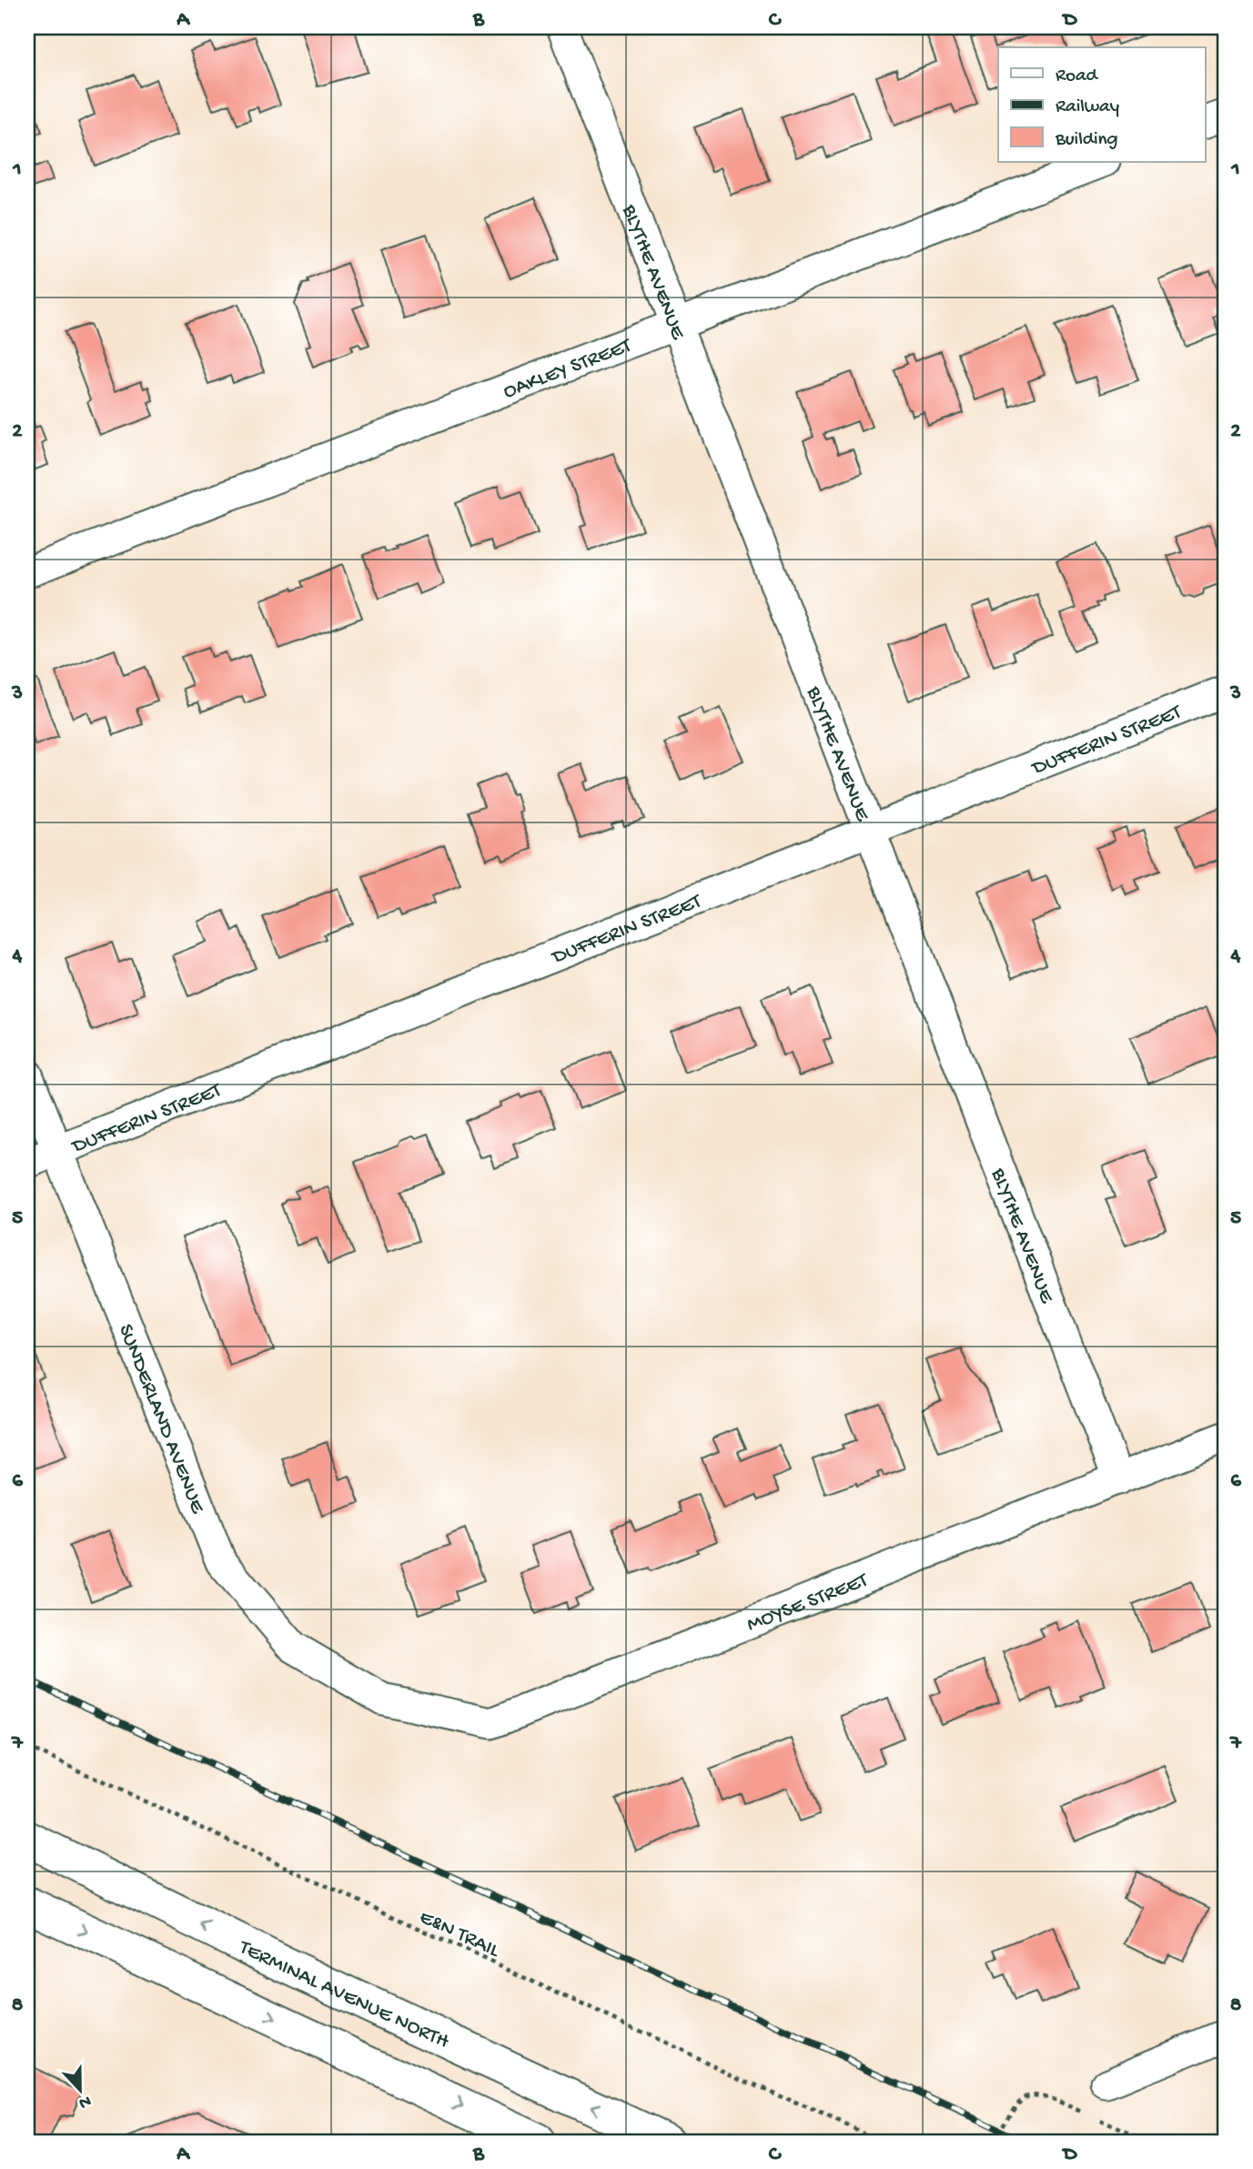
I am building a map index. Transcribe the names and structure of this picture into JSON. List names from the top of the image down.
{
  "streets": {
    "main road": ["TERMINAL AVENUE NORTH"],
    "street": [
      "BLYTHE AVENUE",
      "OAKLEY STREET",
      "DUFFERIN STREET",
      "SUNDERLAND AVENUE",
      "MOYSE STREET"
    ],
    "path": ["E&N TRAIL"]
  },
  "crossings": [
    ["BLYTHE AVENUE", "OAKLEY STREET"],
    ["BLYTHE AVENUE", "DUFFERIN STREET"],
    ["BLYTHE AVENUE", "MOYSE STREET"],
    ["DUFFERIN STREET", "SUNDERLAND AVENUE"],
    ["SUNDERLAND AVENUE", "MOYSE STREET"]
  ],
  "legend": ["Road", "Railway", "Building"],
  "north": "bottom",
  "grid": {
    "columns": [
      "A",
      "B",
      "C",
      "D"
    ],
    "rows": [
      "1",
      "2",
      "3",
      "4",
      "5",
      "6",
      "7",
      "8"
    ]
  }
}
